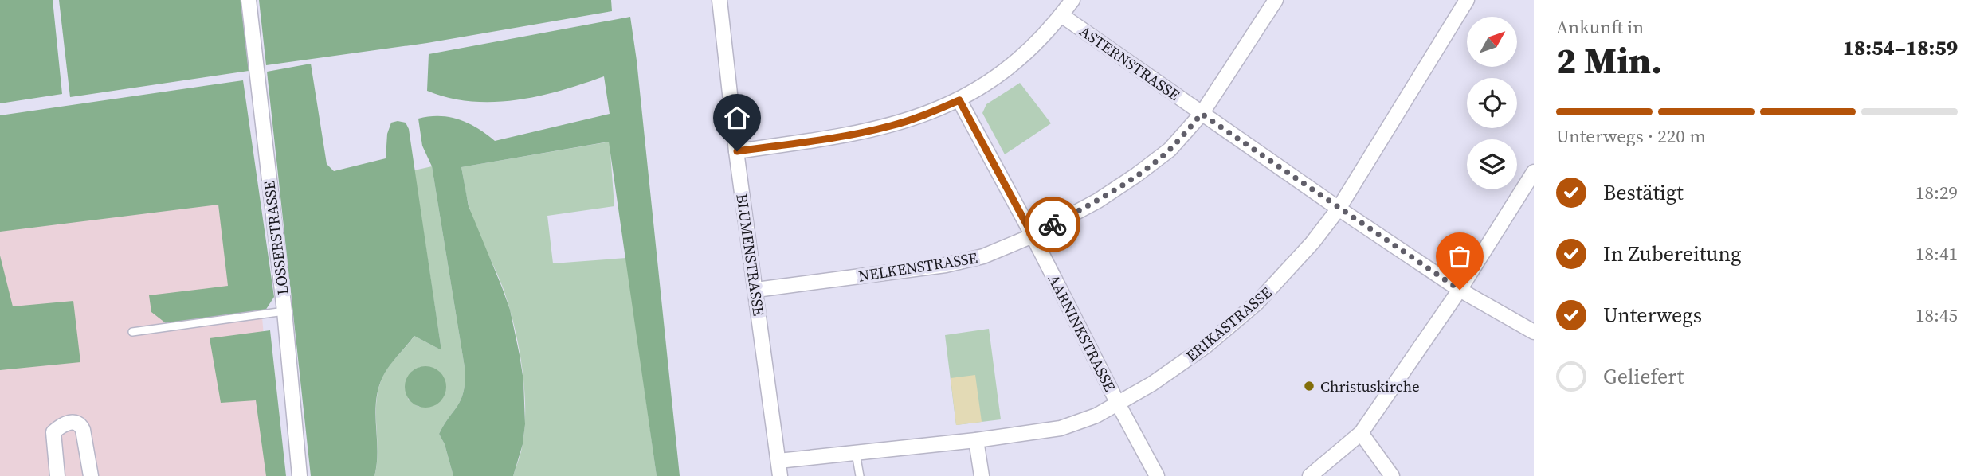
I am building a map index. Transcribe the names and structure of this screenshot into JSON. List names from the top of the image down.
{
  "streets": {
    "street": [
      "ASTERNSTRASSE",
      "LOSSERSTRASSE",
      "BLUMENSTRASSE",
      "NELKENSTRASSE",
      "ERIKASTRASSE",
      "AARNINKSTRASSE"
    ]
  },
  "crossings": [
    ["ASTERNSTRASSE", "NELKENSTRASSE"],
    ["ASTERNSTRASSE", "ERIKASTRASSE"],
    ["BLUMENSTRASSE", "NELKENSTRASSE"],
    ["BLUMENSTRASSE", "ERIKASTRASSE"],
    ["NELKENSTRASSE", "AARNINKSTRASSE"],
    ["ERIKASTRASSE", "AARNINKSTRASSE"]
  ],
  "places": ["Christuskirche"],
  "north": "top right",
  "page": {
    "heading": ["2 Min.", "Ankunft in", "18:54–18:59"],
    "bar": "Unterwegs · 220 m",
    "list": [
      ["Bestätigt", "18:29"],
      ["In Zubereitung", "18:41"],
      ["Unterwegs", "18:45"],
      "Geliefert"
    ]
  }
}
